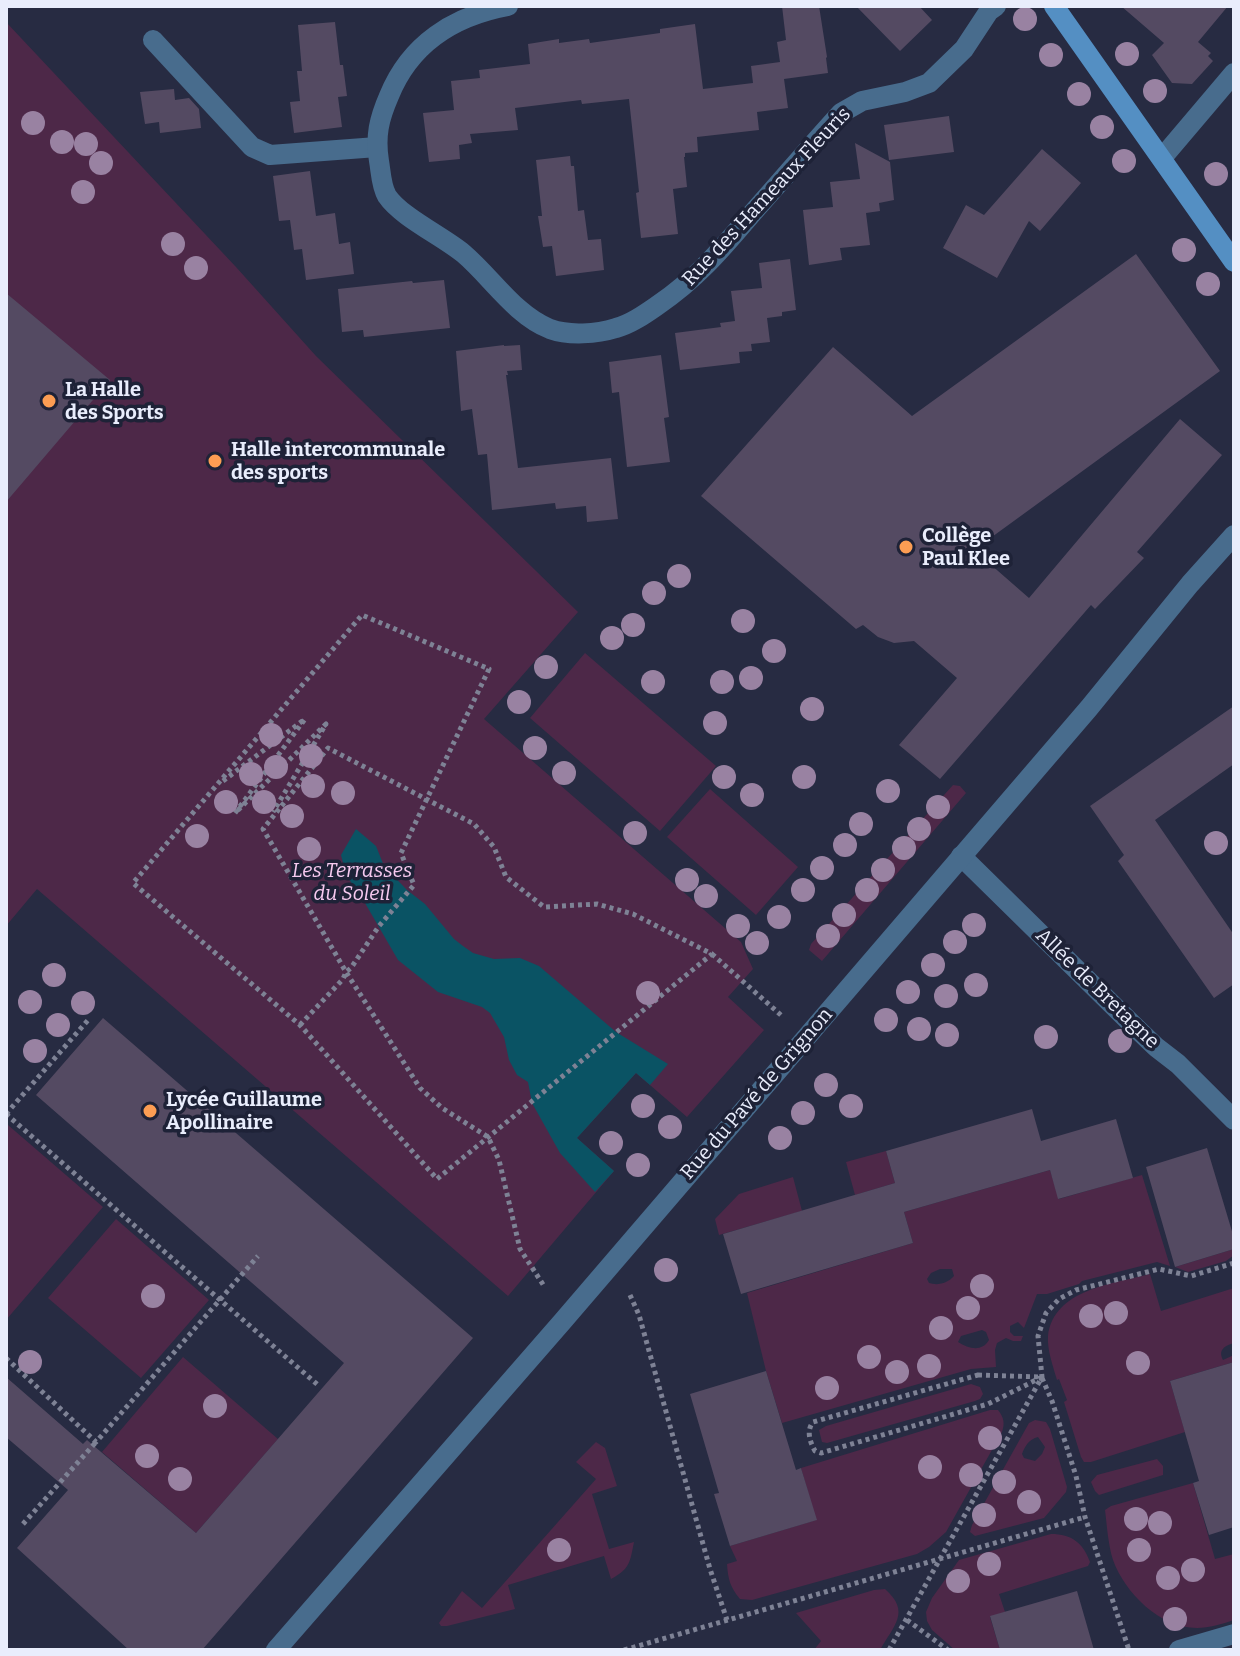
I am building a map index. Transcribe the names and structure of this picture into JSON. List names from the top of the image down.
{
  "streets": {
    "street": ["Rue des Hameaux Fleuris", "Allée de Bretagne", "Rue du Pavé de Grignon"]
  },
  "crossings": [
    ["Allée de Bretagne", "Rue du Pavé de Grignon"]
  ],
  "parks": ["Les Terrasses du Soleil"],
  "places": [
    "La Halle des Sports",
    "Halle intercommunale des sports",
    "Collège Paul Klee",
    "Lycée Guillaume Apollinaire"
  ]
}
